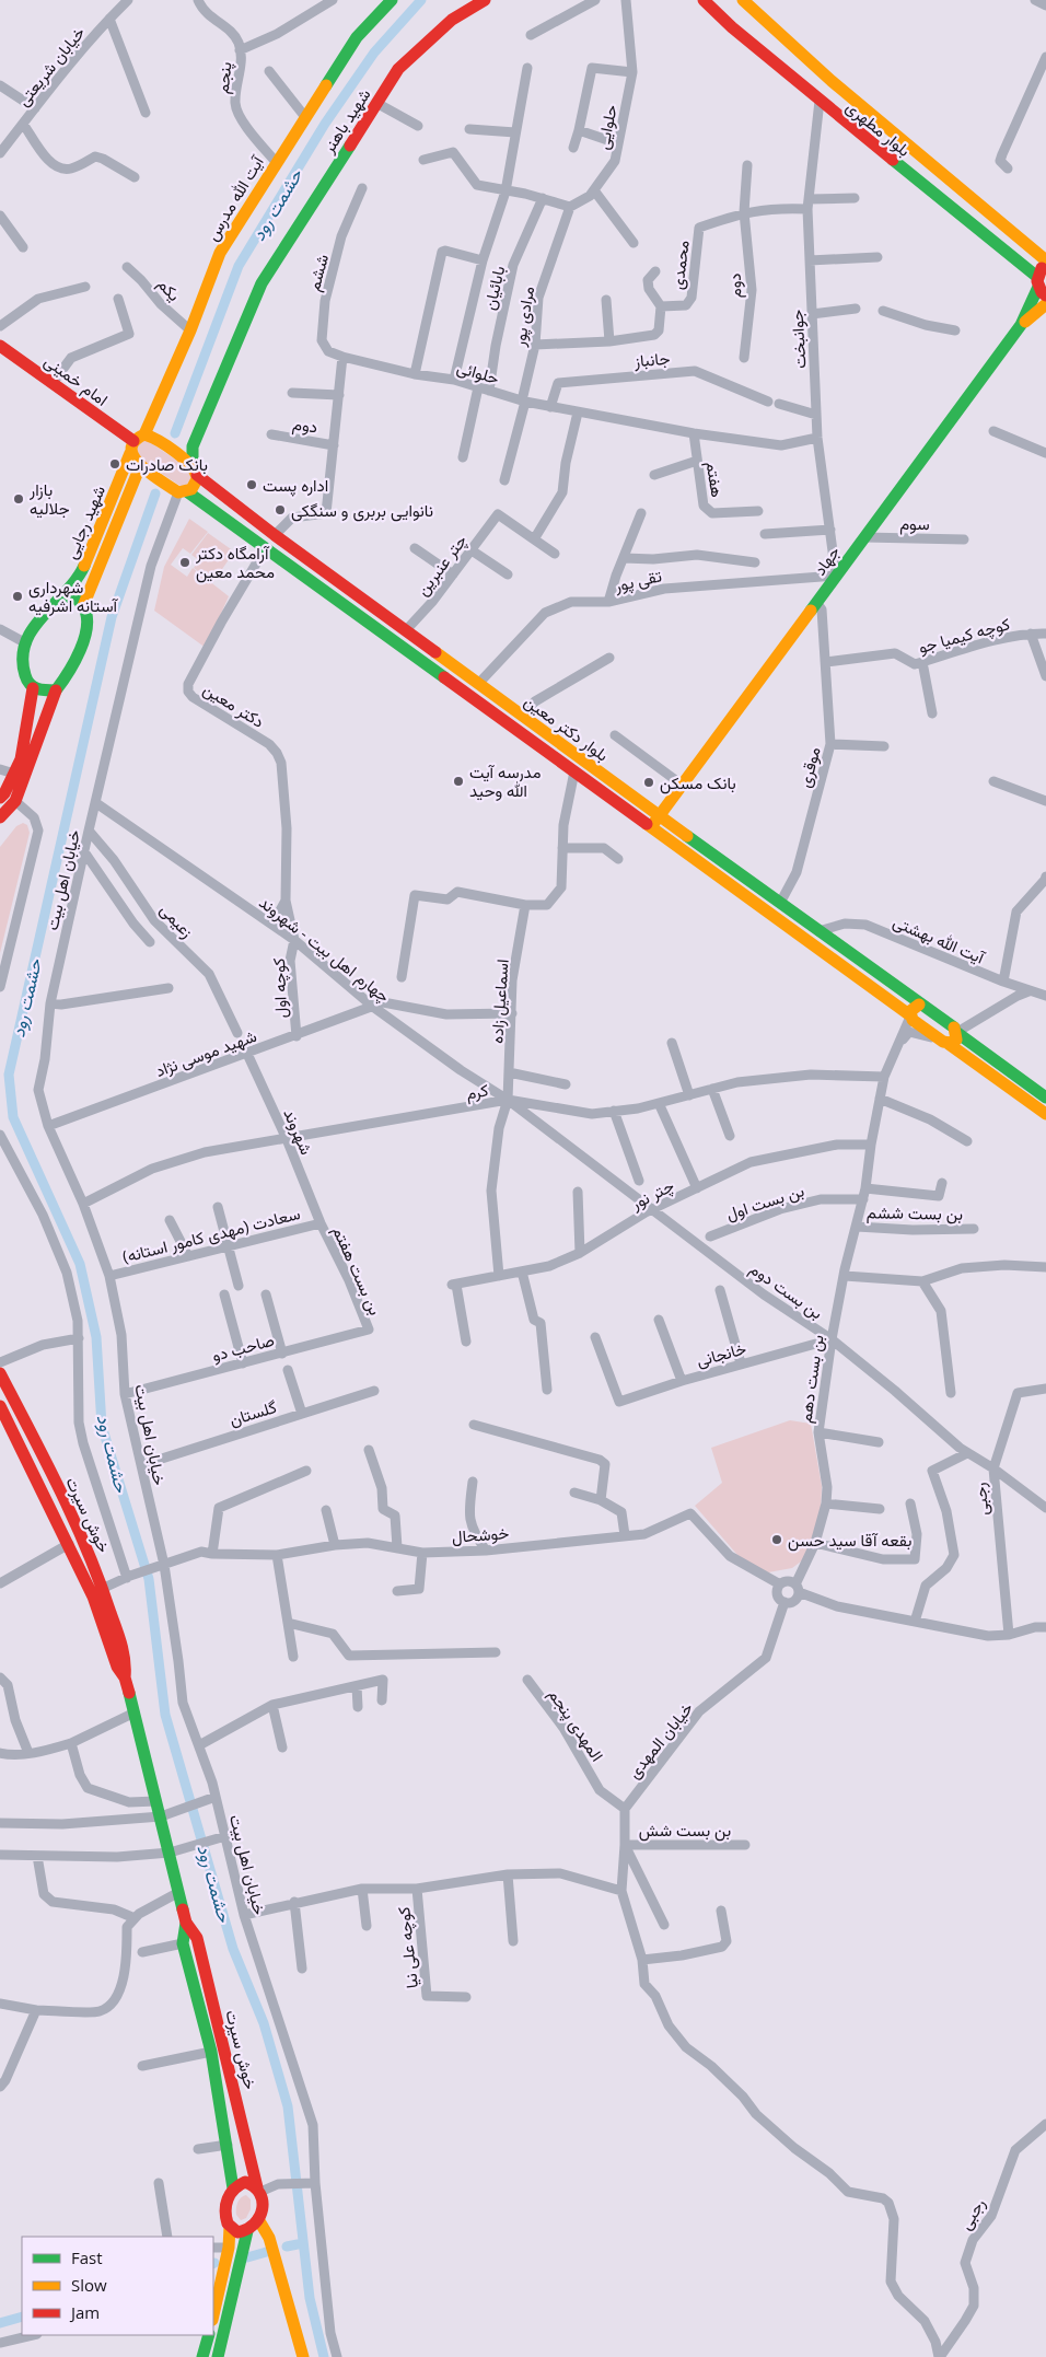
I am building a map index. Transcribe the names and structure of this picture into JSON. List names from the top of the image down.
{
  "streets": {
    "main road": [
      "شهید باهنر",
      "بلوار مطهری",
      "آیت الله مدرس",
      "امام خمینی",
      "شهید رجایی",
      "جهاد",
      "بلوار دکتر معین",
      "خوش سیرت"
    ],
    "street": [
      "خیابان شریعتی",
      "پنجم",
      "حلوایی",
      "محمدی",
      "ششم",
      "دوم",
      "بابائیان",
      "یکم",
      "مرادی پور",
      "جوانبخت",
      "جانباز",
      "حلوائی",
      "هفتم",
      "سوم",
      "چتر عنبرین",
      "تقی پور",
      "کوچه کیمیا جو",
      "دکتر معین",
      "موقری",
      "خیابان اهل بیت",
      "زعیمی",
      "آیت الله بهشتی",
      "چهارم اهل بیت - شهروند",
      "کوچه اول",
      "اسماعیل زاده",
      "شهید موسی نژاد",
      "کرم",
      "شهروند",
      "چتر نور",
      "بن بست اول",
      "بن بست ششم",
      "سعادت (مهدی کامور استانه)",
      "بن بست هفتم",
      "بن بست دوم",
      "صاحب دو",
      "خانجانی",
      "بن بست دهم",
      "گلستان",
      "رجبی",
      "خوشحال",
      "المهدی پنجم",
      "خيابان المهدی",
      "بن بست شش",
      "کوچه علی نیا"
    ]
  },
  "crossings": [
    ["پنجم", "آیت الله مدرس"],
    ["شهید باهنر", "بلوار دکتر معین"],
    ["حلوایی", "مرادی پور"],
    ["بلوار مطهری", "جوانبخت"],
    ["آیت الله مدرس", "یکم"],
    ["آیت الله مدرس", "امام خمینی"],
    ["آیت الله مدرس", "شهید رجایی"],
    ["آیت الله مدرس", "بلوار دکتر معین"],
    ["محمدی", "دوم"],
    ["محمدی", "مرادی پور"],
    ["محمدی", "جوانبخت"],
    ["ششم", "حلوائی"],
    ["بابائیان", "حلوائی"],
    ["مرادی پور", "حلوائی"],
    ["جوانبخت", "حلوائی"],
    ["جوانبخت", "جهاد"],
    ["جوانبخت", "تقی پور"],
    ["جانباز", "حلوائی"],
    ["حلوائی", "هفتم"],
    ["امام خمینی", "شهید رجایی"],
    ["امام خمینی", "بلوار دکتر معین"],
    ["شهید رجایی", "بلوار دکتر معین"],
    ["سوم", "جهاد"],
    ["جهاد", "تقی پور"],
    ["جهاد", "بلوار دکتر معین"],
    ["جهاد", "موقری"],
    ["چتر عنبرین", "بلوار دکتر معین"],
    ["تقی پور", "بلوار دکتر معین"],
    ["کوچه کیمیا جو", "موقری"],
    ["دکتر معین", "بلوار دکتر معین"],
    ["دکتر معین", "چهارم اهل بیت - شهروند"],
    ["دکتر معین", "کوچه اول"],
    ["بلوار دکتر معین", "موقری"],
    ["بلوار دکتر معین", "خیابان اهل بیت"],
    ["بلوار دکتر معین", "آیت الله بهشتی"],
    ["بلوار دکتر معین", "بن بست دهم"],
    ["خیابان اهل بیت", "زعیمی"],
    ["خیابان اهل بیت", "چهارم اهل بیت - شهروند"],
    ["خیابان اهل بیت", "شهید موسی نژاد"],
    ["خیابان اهل بیت", "کرم"],
    ["خیابان اهل بیت", "سعادت (مهدی کامور استانه)"],
    ["خیابان اهل بیت", "صاحب دو"],
    ["خیابان اهل بیت", "گلستان"],
    ["خیابان اهل بیت", "خوشحال"],
    ["چهارم اهل بیت - شهروند", "کوچه اول"],
    ["چهارم اهل بیت - شهروند", "اسماعیل زاده"],
    ["چهارم اهل بیت - شهروند", "شهید موسی نژاد"],
    ["چهارم اهل بیت - شهروند", "کرم"],
    ["چهارم اهل بیت - شهروند", "بن بست دوم"],
    ["کوچه اول", "شهید موسی نژاد"],
    ["اسماعیل زاده", "شهید موسی نژاد"],
    ["اسماعیل زاده", "کرم"],
    ["اسماعیل زاده", "چتر نور"],
    ["اسماعیل زاده", "بن بست دوم"],
    ["شهید موسی نژاد", "شهروند"],
    ["کرم", "شهروند"],
    ["کرم", "بن بست دوم"],
    ["کرم", "بن بست دهم"],
    ["شهروند", "سعادت (مهدی کامور استانه)"],
    ["شهروند", "بن بست هفتم"],
    ["چتر نور", "بن بست دوم"],
    ["چتر نور", "بن بست دهم"],
    ["بن بست اول", "بن بست دهم"],
    ["بن بست ششم", "بن بست دهم"],
    ["سعادت (مهدی کامور استانه)", "بن بست هفتم"],
    ["بن بست هفتم", "صاحب دو"],
    ["بن بست دوم", "خانجانی"],
    ["بن بست دوم", "بن بست دهم"],
    ["بن بست دوم", "رجبی"],
    ["خانجانی", "بن بست دهم"],
    ["بن بست دهم", "خوشحال"],
    ["بن بست دهم", "خيابان المهدی"],
    ["خوش سیرت", "خوشحال"],
    ["خوشحال", "خيابان المهدی"],
    ["المهدی پنجم", "خيابان المهدی"]
  ],
  "water": ["حشمت رود"],
  "places": [
    "بانک صادرات",
    "اداره پست",
    "بازار جلالیه",
    "نانوایی بربری و سنگکی",
    "آرامگاه دکتر محمد معین",
    "شهرداری آستانه اشرفیه",
    "مدرسه آیت الله وحید",
    "بانک مسکن",
    "بقعه آقا سید حسن"
  ],
  "legend": ["Fast", "Slow", "Jam"]
}
